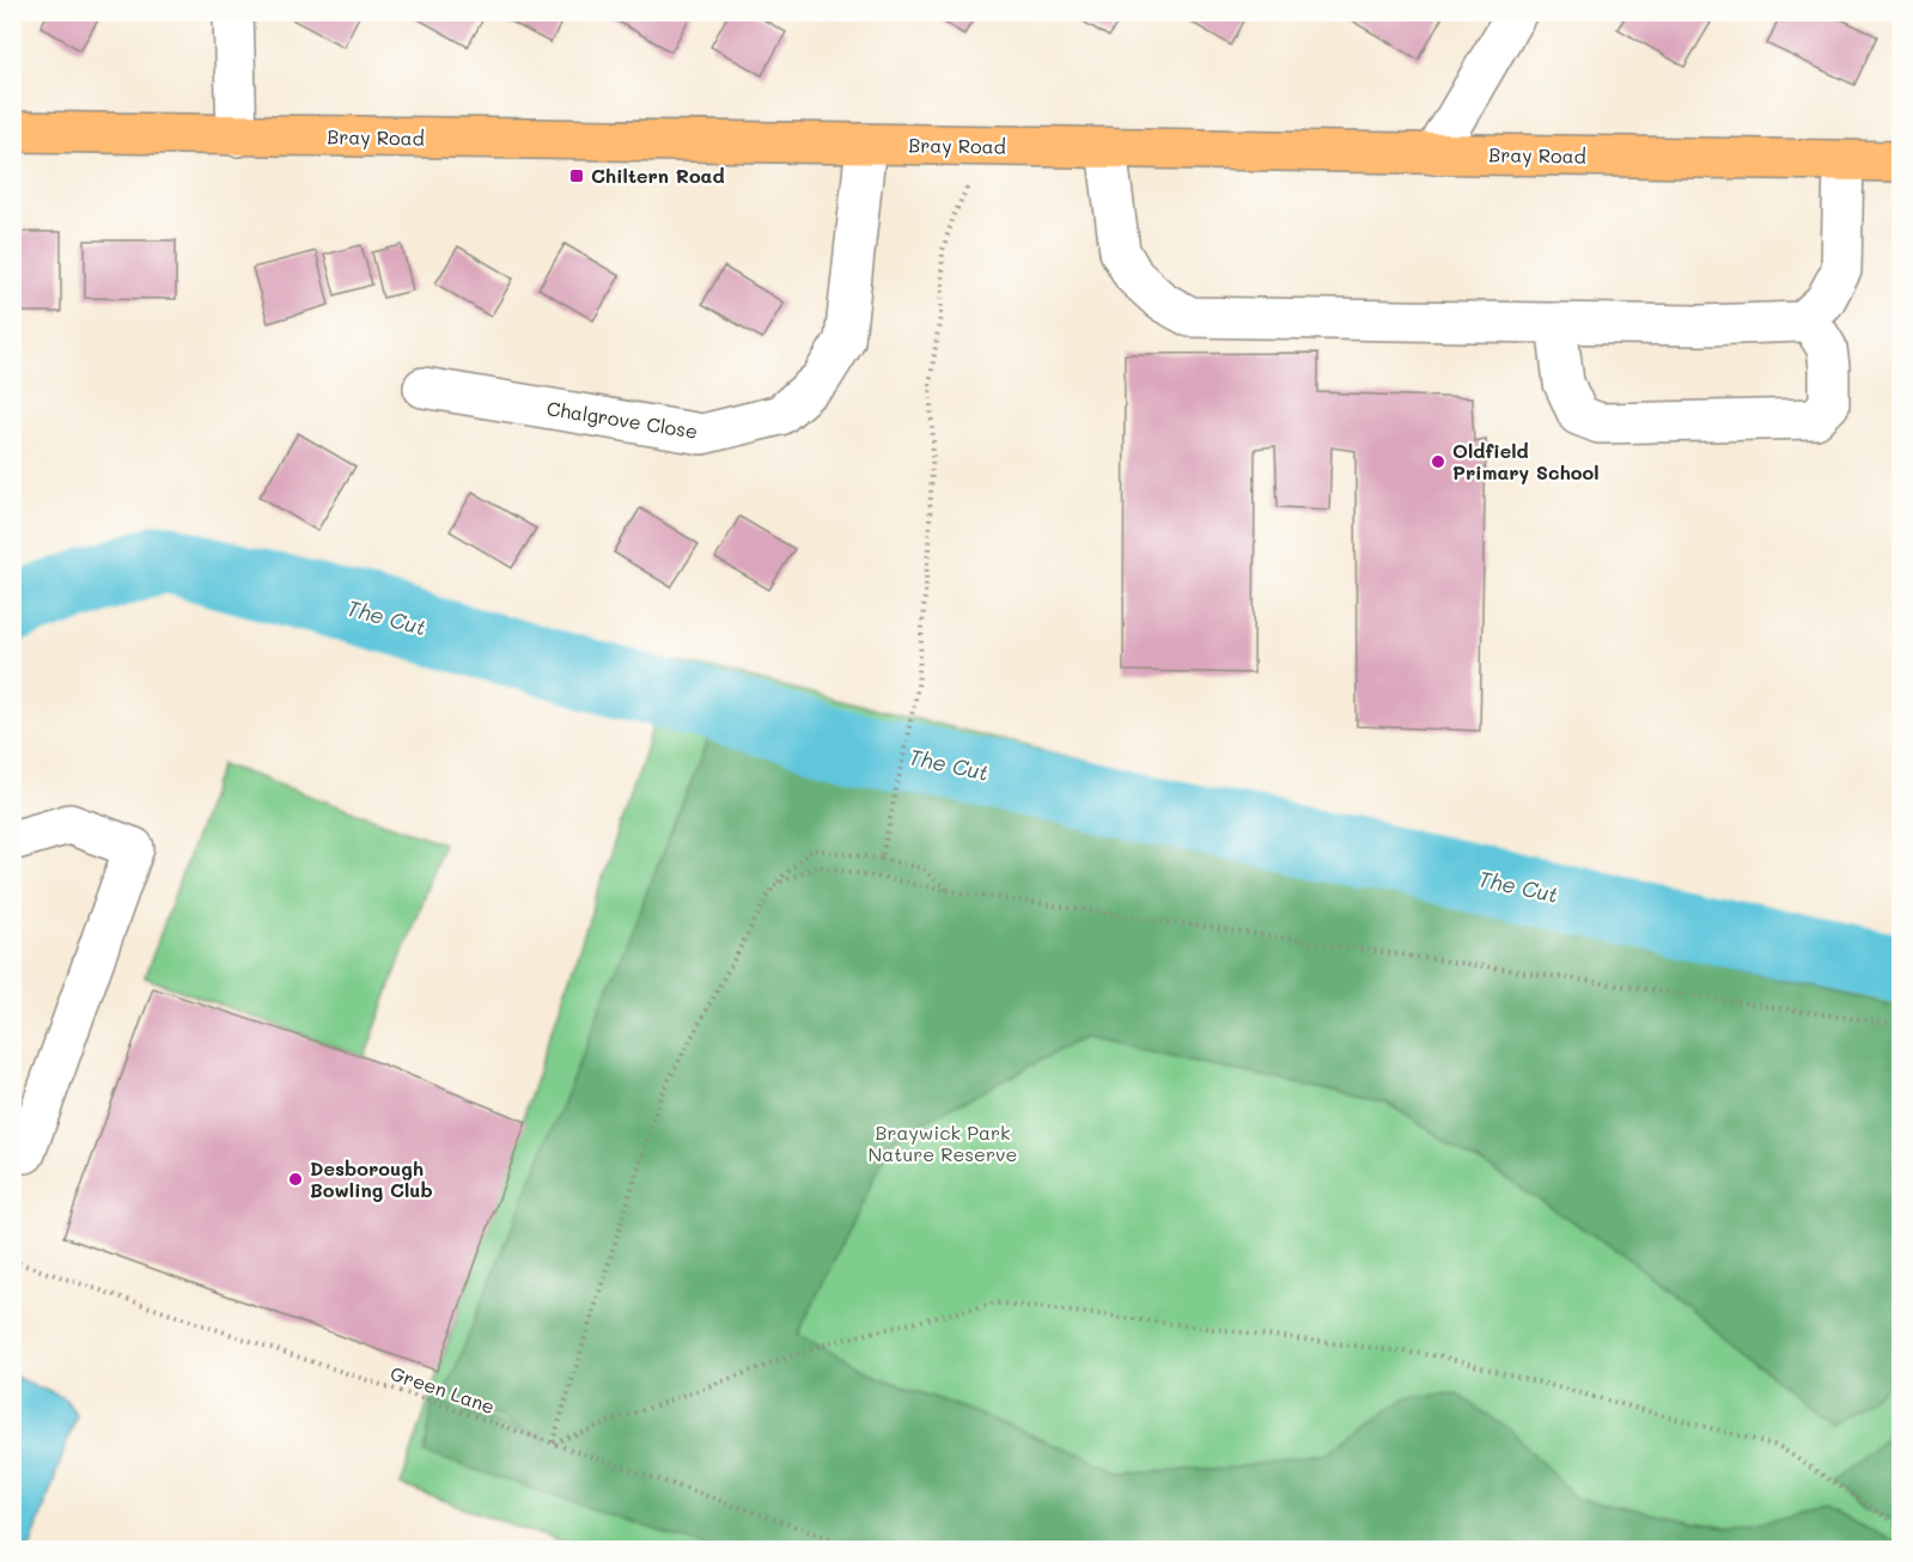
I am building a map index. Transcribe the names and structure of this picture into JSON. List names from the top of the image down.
{
  "streets": {
    "main road": ["Bray Road"],
    "street": ["Chalgrove Close"],
    "path": ["Green Lane"]
  },
  "crossings": [
    ["Bray Road", "Chalgrove Close"]
  ],
  "water": ["The Cut"],
  "parks": ["Braywick Park Nature Reserve"],
  "places": {
    "transit": ["Chiltern Road"],
    "other": ["Oldfield Primary School", "Desborough Bowling Club"]
  }
}
